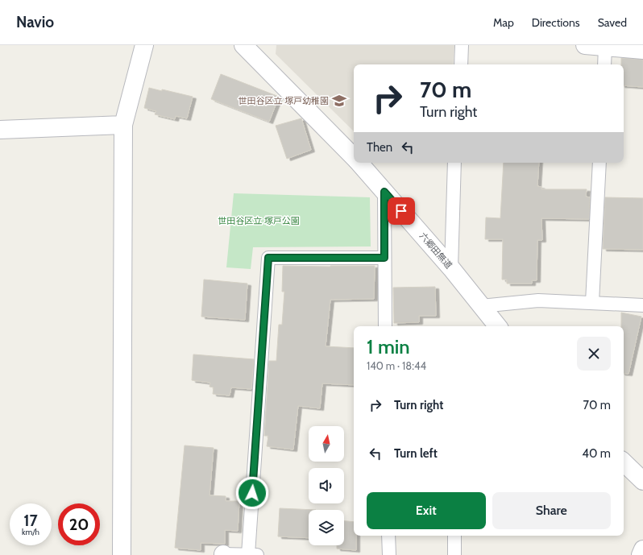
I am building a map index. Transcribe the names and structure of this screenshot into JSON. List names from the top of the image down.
{
  "streets": {
    "street": ["六郷田無道"]
  },
  "parks": ["世田谷区立 塚戸公園"],
  "places": {
    "school or university": ["世田谷区立 塚戸幼稚園"]
  },
  "north": "top",
  "page": {
    "header": "Navio",
    "nav": ["Map", "Directions", "Saved"],
    "turn": ["70 m", "Turn right"],
    "then": "Then",
    "heading": ["1 min", "140 m · 18:44"],
    "list": [
      {
        "name": "Turn right",
        "value": "70 m"
      },
      {
        "name": "Turn left",
        "value": "40 m"
      }
    ],
    "buttons": ["Exit", "Share"],
    "speed": "17 km/h",
    "limit": "20"
  }
}
